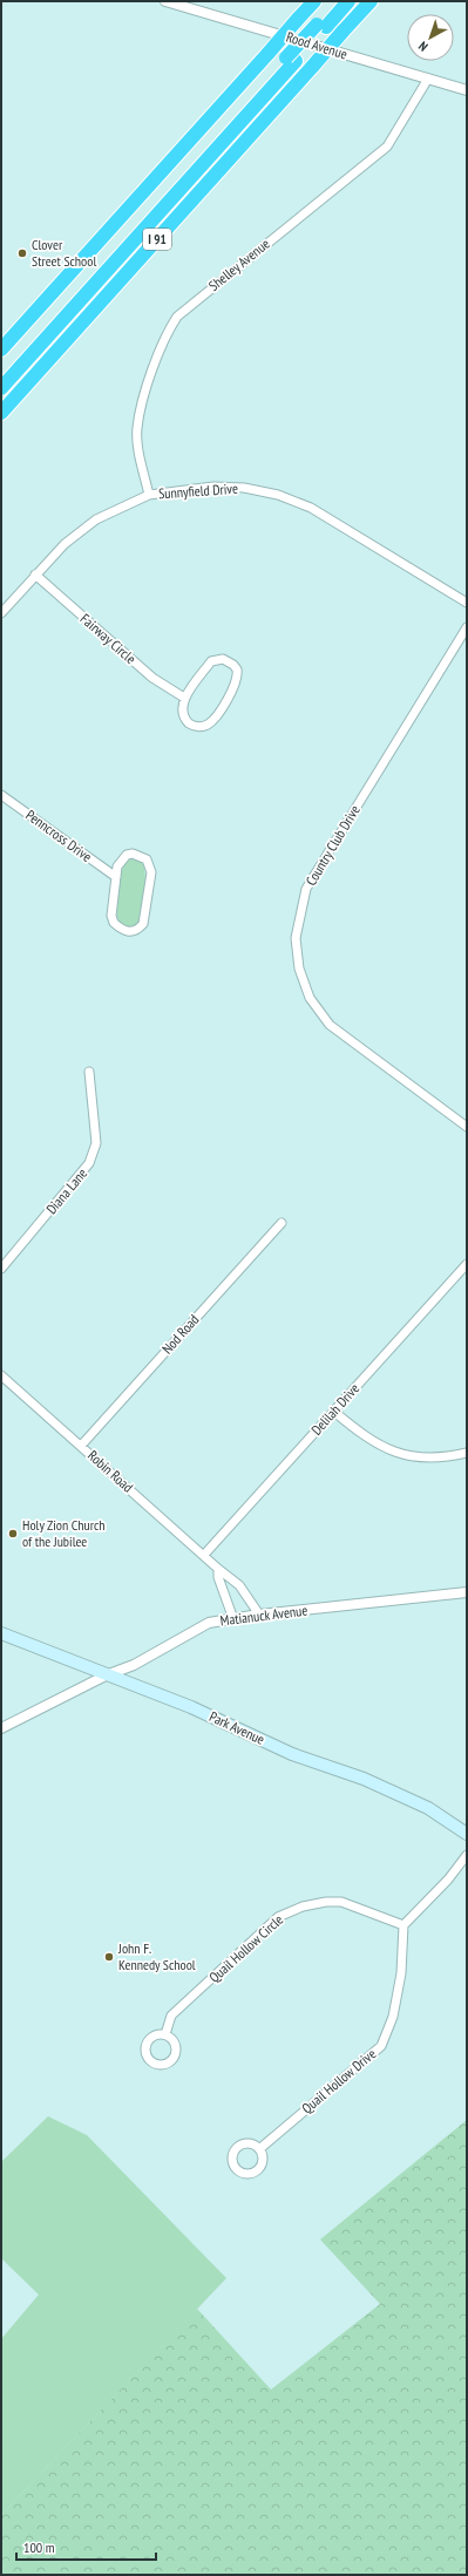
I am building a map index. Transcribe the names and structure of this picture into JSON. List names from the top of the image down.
{
  "streets": {
    "highway": ["I 91"],
    "main road": ["Park Avenue"],
    "street": [
      "Rood Avenue",
      "Shelley Avenue",
      "Sunnyfield Drive",
      "Fairway Circle",
      "Penncross Drive",
      "Country Club Drive",
      "Diana Lane",
      "Nod Road",
      "Delilah Drive",
      "Robin Road",
      "Matianuck Avenue",
      "Quail Hollow Circle",
      "Quail Hollow Drive"
    ]
  },
  "crossings": [
    ["Rood Avenue", "Shelley Avenue"],
    ["Shelley Avenue", "Sunnyfield Drive"],
    ["Sunnyfield Drive", "Fairway Circle"],
    ["Nod Road", "Robin Road"],
    ["Delilah Drive", "Robin Road"],
    ["Robin Road", "Matianuck Avenue"],
    ["Matianuck Avenue", "Park Avenue"],
    ["Quail Hollow Circle", "Quail Hollow Drive"]
  ],
  "places": ["Clover Street School", "Holy Zion Church of the Jubilee", "John F. Kennedy School"],
  "scale_bar": "100 m",
  "north": "bottom left"
}
